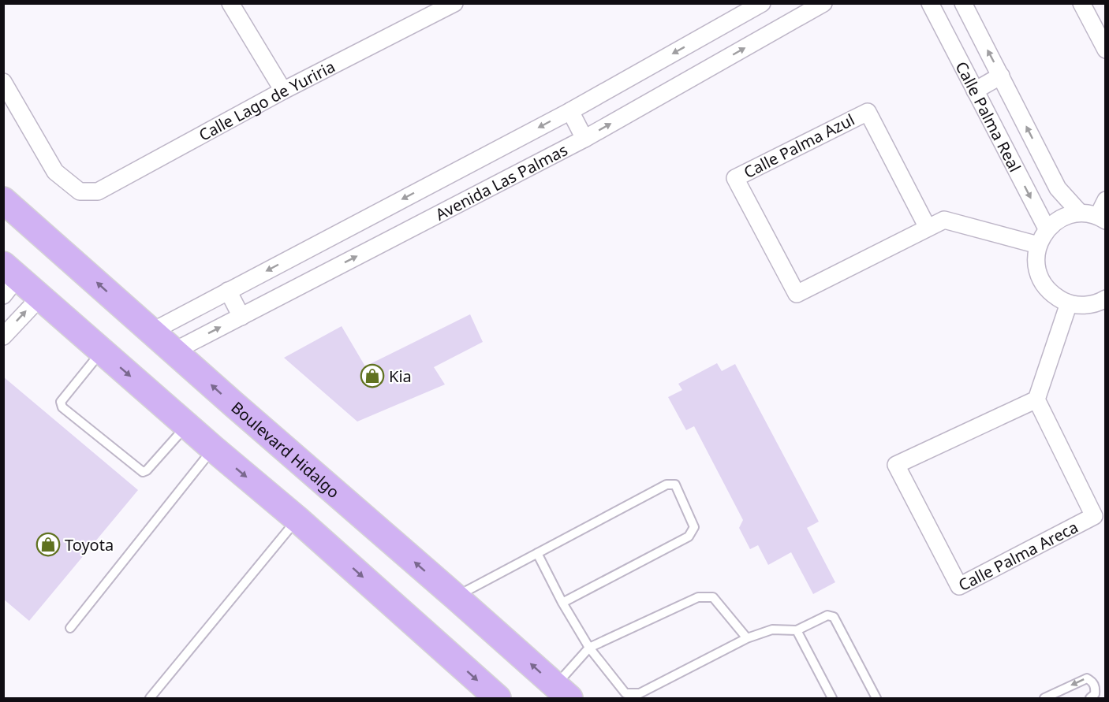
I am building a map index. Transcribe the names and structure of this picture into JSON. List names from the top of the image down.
{
  "streets": {
    "main road": ["Boulevard Hidalgo"],
    "street": [
      "Calle Lago de Yuriria",
      "Calle Palma Real",
      "Calle Palma Azul",
      "Avenida Las Palmas",
      "Calle Palma Areca"
    ]
  },
  "crossings": [
    ["Avenida Las Palmas", "Boulevard Hidalgo"]
  ],
  "places": {
    "shop": ["Kia", "Toyota"]
  }
}
